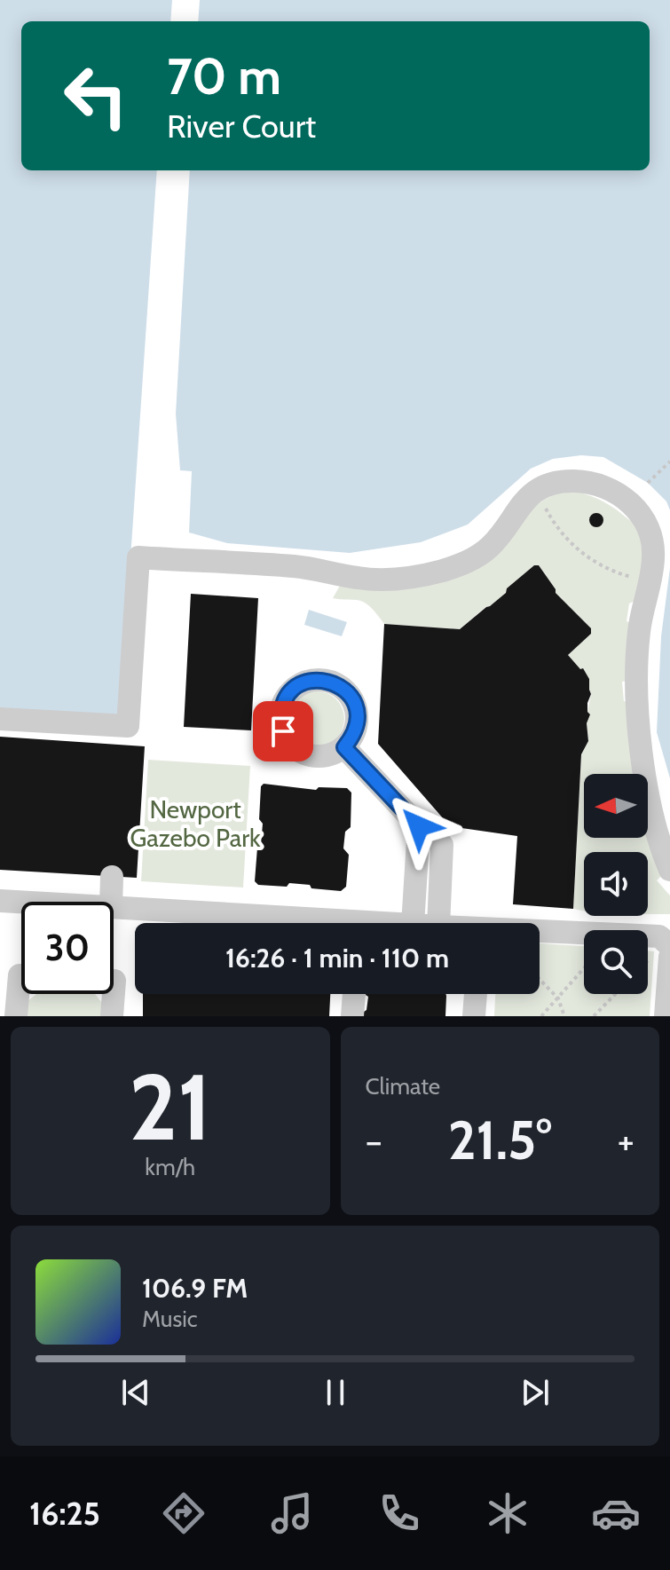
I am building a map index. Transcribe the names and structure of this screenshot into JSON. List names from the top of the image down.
{
  "parks": ["Newport Gazebo Park"],
  "north": "left",
  "page": {
    "turn": ["70 m", "River Court"],
    "limit": "30",
    "trip": "16:26 · 1 min · 110 m",
    "tile": [
      ["21", "km/h"],
      "Climate"
    ],
    "heat": ["−", "21.5°", "+"],
    "song": ["106.9 FM", "Music"],
    "tabs": "16:25"
  }
}
